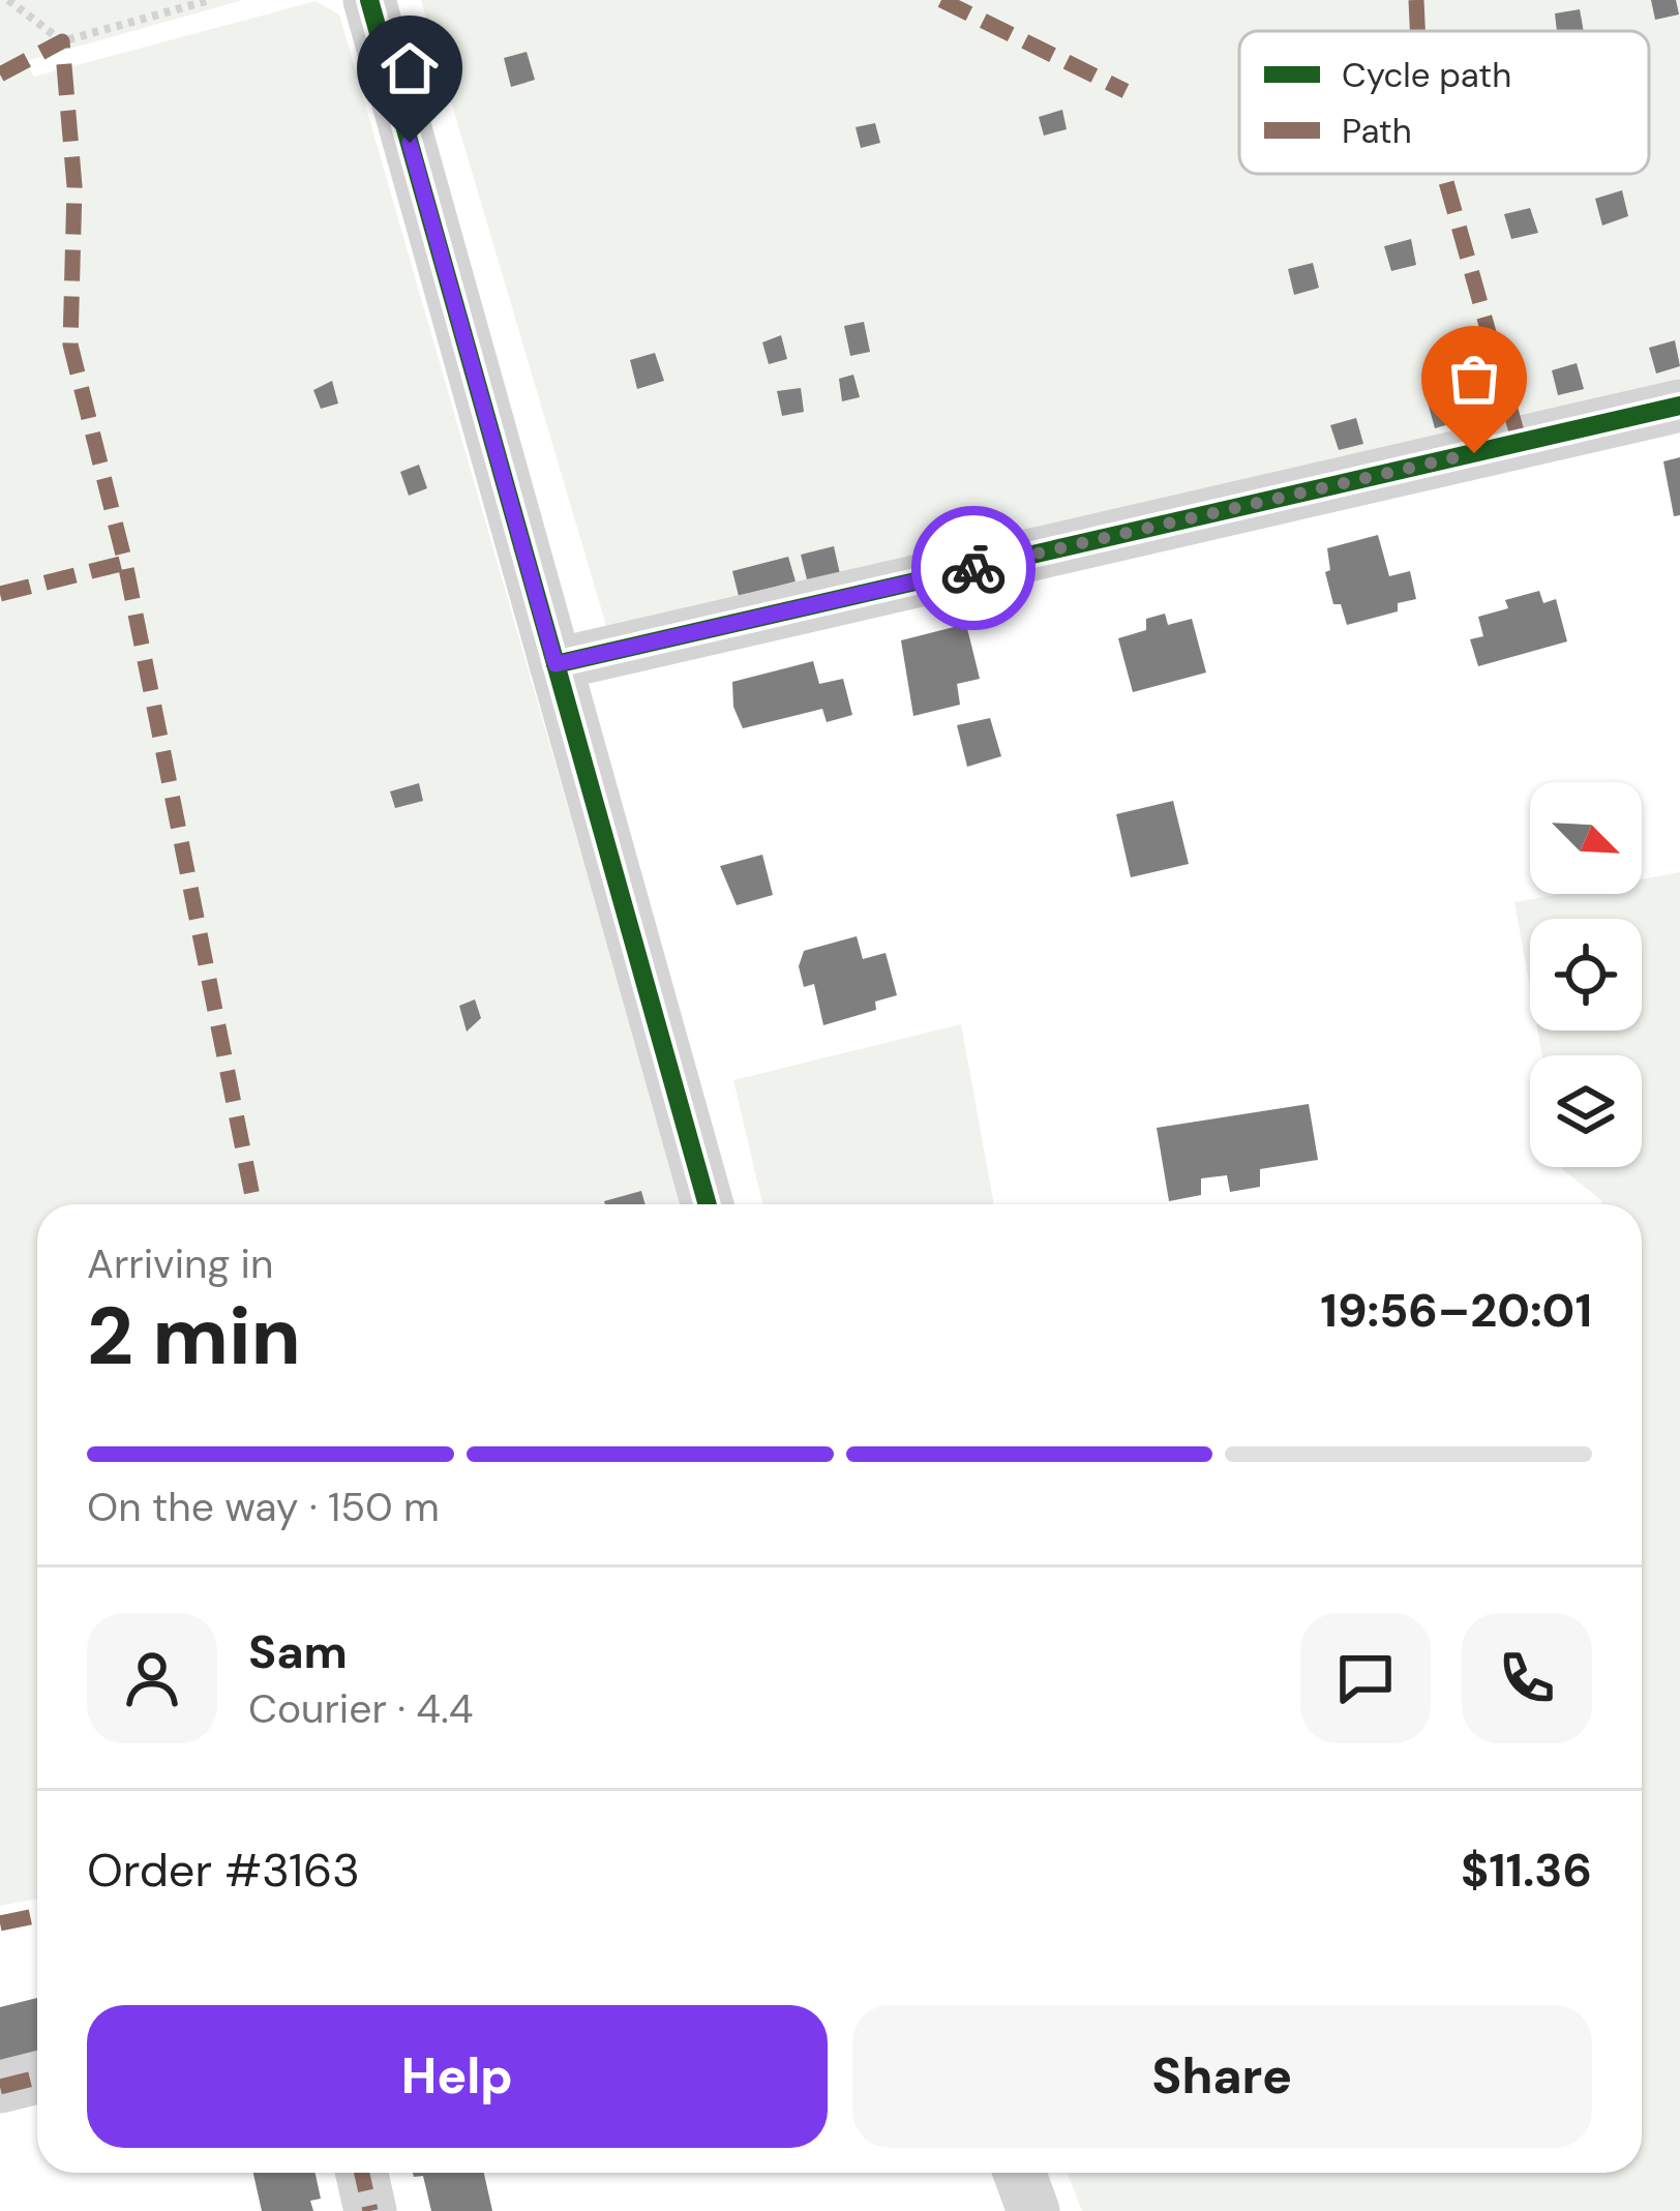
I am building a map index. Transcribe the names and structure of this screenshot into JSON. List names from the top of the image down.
{
  "legend": ["Cycle path", "Path"],
  "north": "bottom right",
  "page": {
    "heading": ["2 min", "Arriving in", "19:56–20:01"],
    "panel": [
      "Sam",
      "Courier · 4.4",
      "Order #3163",
      "$11.36"
    ],
    "bar": "On the way · 150 m",
    "buttons": ["Help", "Share"]
  }
}
